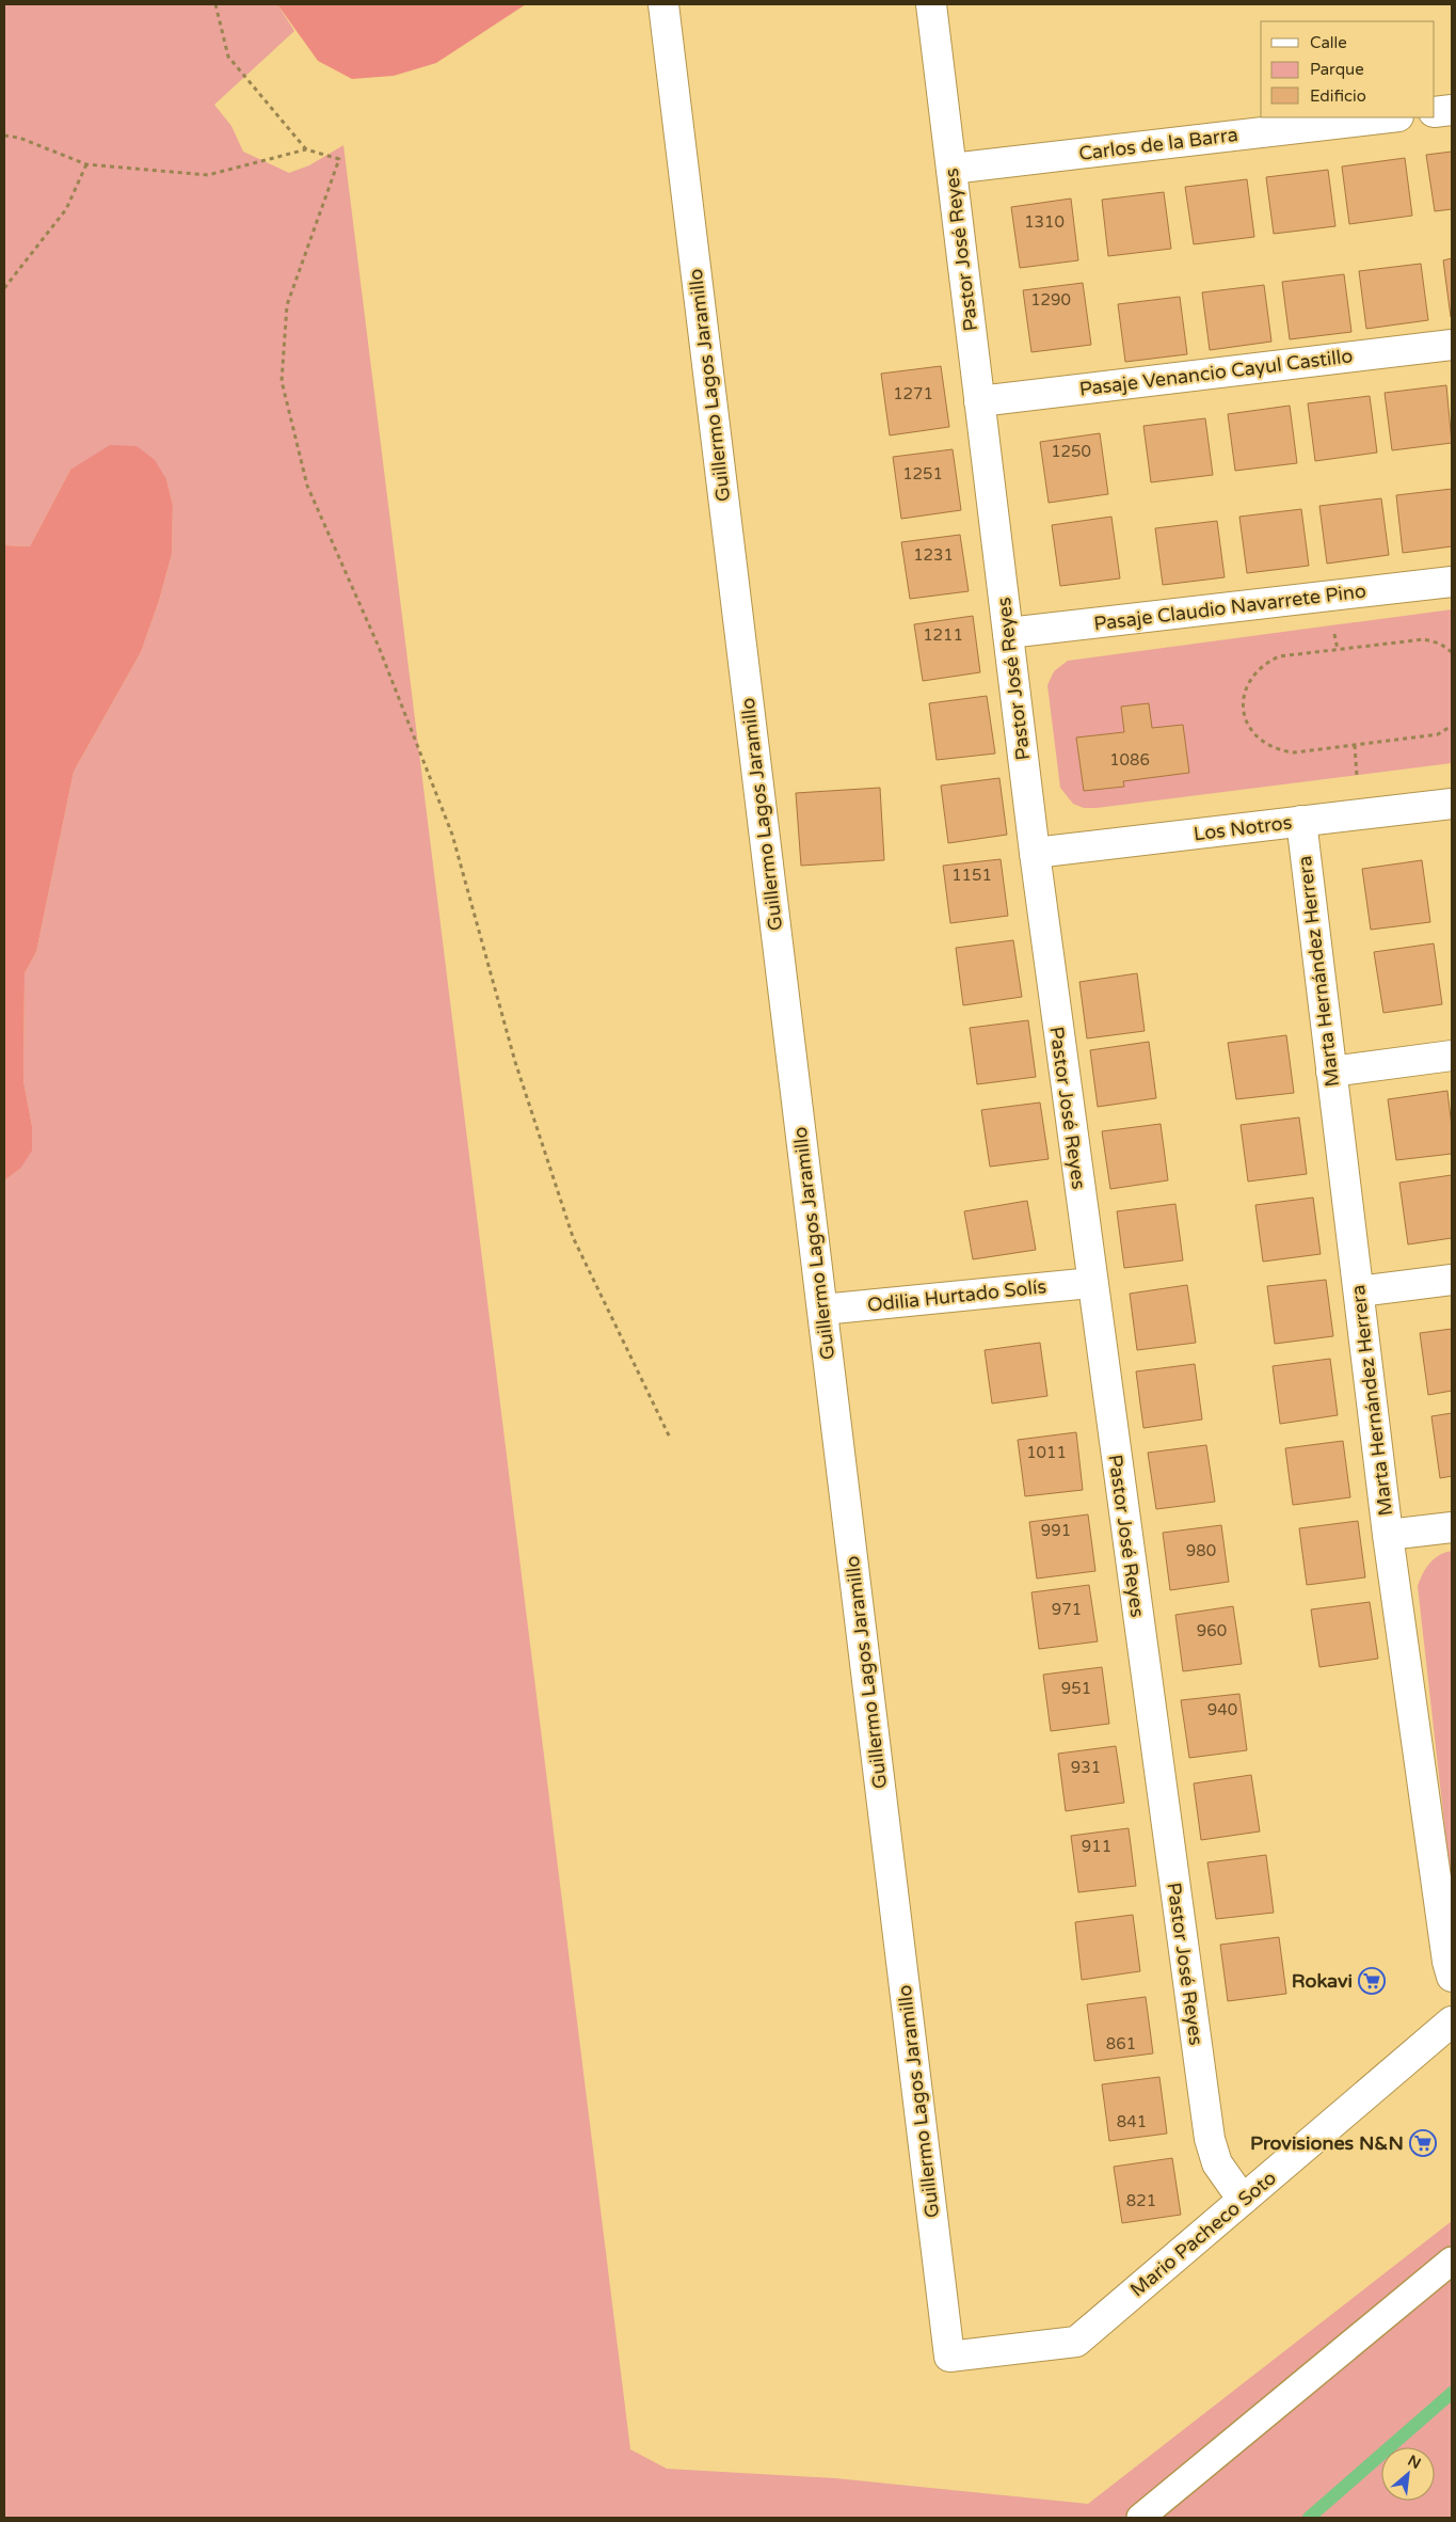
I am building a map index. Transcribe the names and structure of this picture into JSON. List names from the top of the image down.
{
  "streets": {
    "street": [
      "Carlos de la Barra",
      "Pastor José Reyes",
      "Pasaje Venancio Cayul Castillo",
      "Guillermo Lagos Jaramillo",
      "Pasaje Claudio Navarrete Pino",
      "Los Notros",
      "Marta Hernández Herrera",
      "Odilia Hurtado Solís",
      "Mario Pacheco Soto"
    ]
  },
  "crossings": [
    ["Carlos de la Barra", "Pastor José Reyes"],
    ["Pastor José Reyes", "Pasaje Venancio Cayul Castillo"],
    ["Pastor José Reyes", "Pasaje Claudio Navarrete Pino"],
    ["Pastor José Reyes", "Los Notros"],
    ["Pastor José Reyes", "Odilia Hurtado Solís"],
    ["Pastor José Reyes", "Mario Pacheco Soto"],
    ["Guillermo Lagos Jaramillo", "Odilia Hurtado Solís"],
    ["Guillermo Lagos Jaramillo", "Mario Pacheco Soto"],
    ["Los Notros", "Marta Hernández Herrera"]
  ],
  "places": {
    "supermarket": ["Rokavi", "Provisiones N&N"]
  },
  "house_numbers": [
    "1310",
    "1290",
    "1271",
    "1250",
    "1251",
    "1231",
    "1211",
    "1086",
    "1151",
    "1011",
    "991",
    "980",
    "971",
    "960",
    "951",
    "940",
    "931",
    "911",
    "861",
    "841",
    "821"
  ],
  "legend": ["Calle", "Parque", "Edificio"],
  "north": "top right"
}
